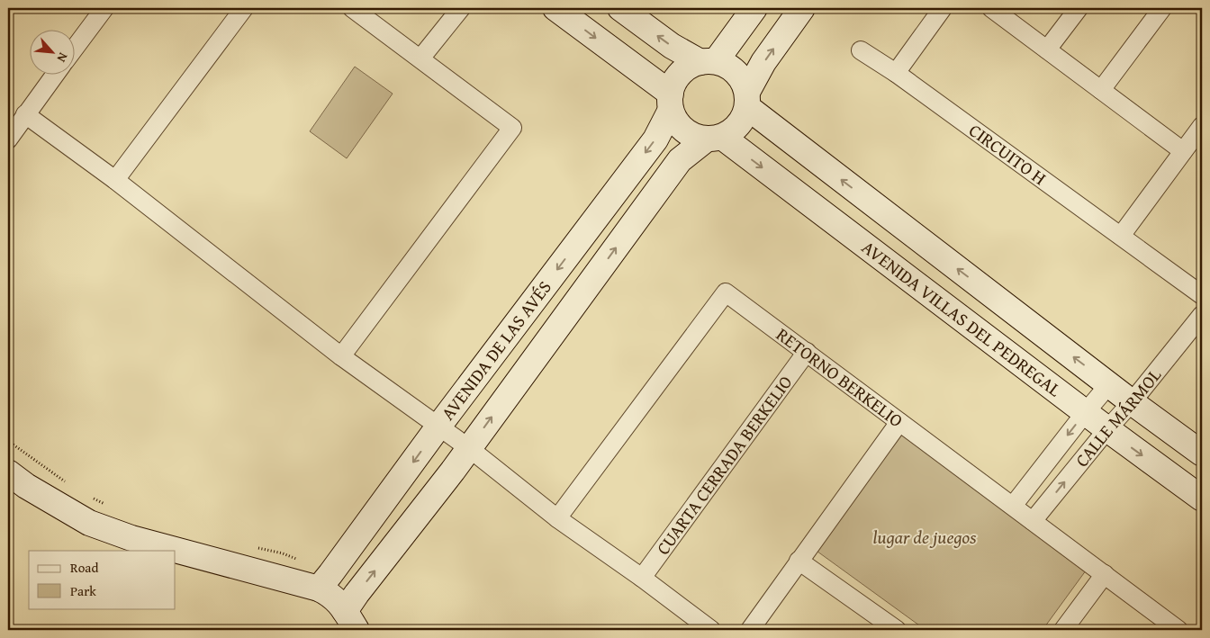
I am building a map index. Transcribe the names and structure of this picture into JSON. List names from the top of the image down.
{
  "streets": {
    "street": [
      "CIRCUITO H",
      "AVENIDA VILLAS DEL PEDREGAL",
      "AVENIDA DE LAS AVÉS",
      "RETORNO BERKELIO",
      "CALLE MÁRMOL",
      "CUARTA CERRADA BERKELIO"
    ]
  },
  "crossings": [
    ["AVENIDA VILLAS DEL PEDREGAL", "AVENIDA DE LAS AVÉS"],
    ["AVENIDA VILLAS DEL PEDREGAL", "CALLE MÁRMOL"],
    ["RETORNO BERKELIO", "CALLE MÁRMOL"],
    ["RETORNO BERKELIO", "CUARTA CERRADA BERKELIO"]
  ],
  "parks": ["lugar de juegos"],
  "legend": ["Road", "Park"],
  "north": "bottom right"
}
